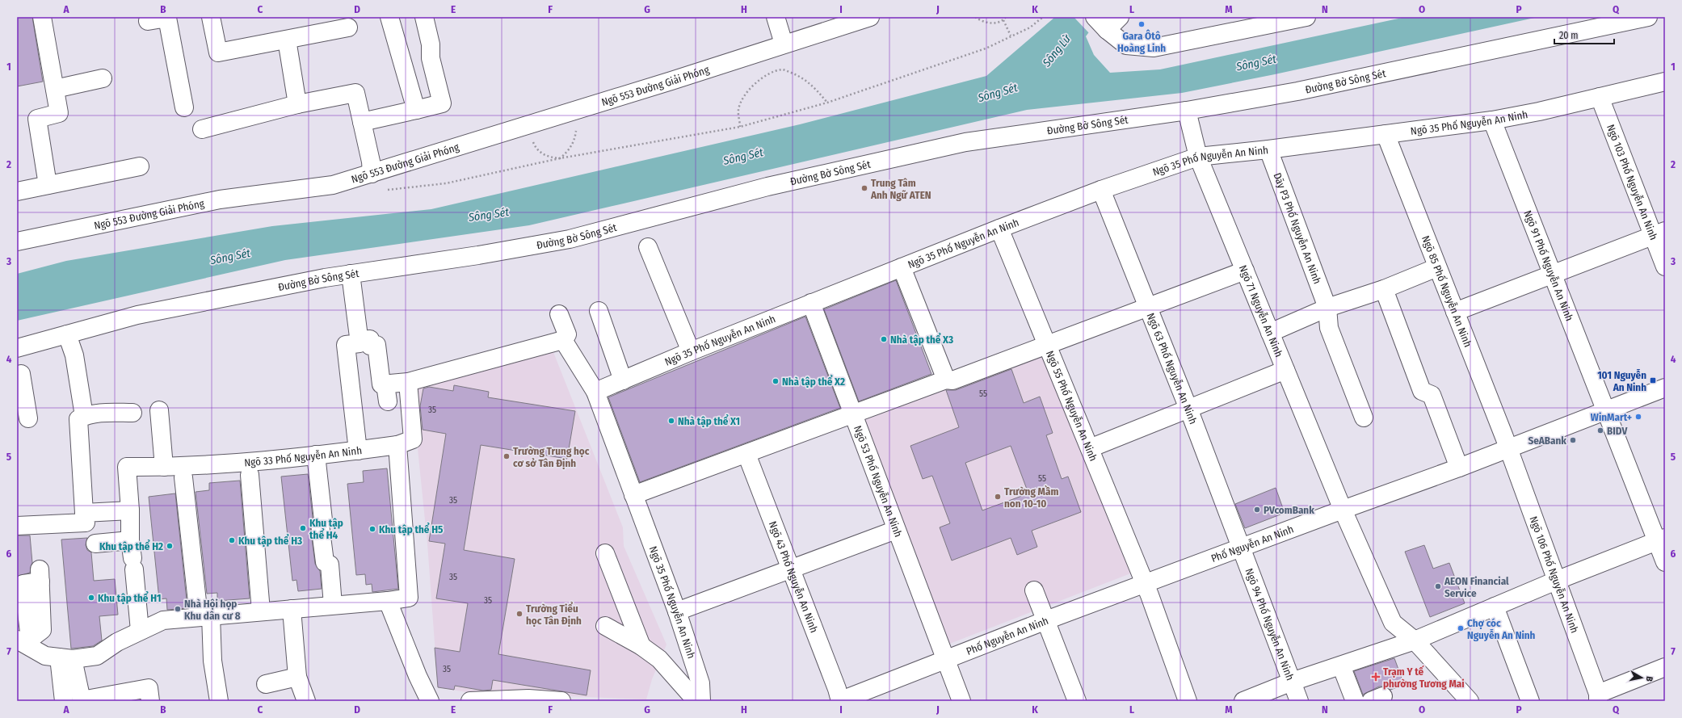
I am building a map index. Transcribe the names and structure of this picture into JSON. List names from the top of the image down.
{
  "streets": {
    "street": [
      "Đường Bờ Sông Sét",
      "Ngõ 553 Đường Giải Phóng",
      "Ngõ 35 Phố Nguyễn An Ninh",
      "Ngõ 103 Phố Nguyễn An Ninh",
      "Dãy P3 Phố Nguyễn An Ninh",
      "Ngõ 91 Phố Nguyễn An Ninh",
      "Ngõ 85 Phố Nguyễn An Ninh",
      "Ngõ 71 Nguyễn An Ninh",
      "Ngõ 63 Phố Nguyễn An Ninh",
      "Ngõ 55 Phố Nguyễn An Ninh",
      "Ngõ 33 Phố Nguyễn An Ninh",
      "Ngõ 53 Phố Nguyễn An Ninh",
      "Phố Nguyễn An Ninh",
      "Ngõ 106 Phố Nguyễn An Ninh",
      "Ngõ 43 Phố Nguyễn An Ninh",
      "Ngõ 94 Phố Nguyễn An Ninh"
    ]
  },
  "crossings": [
    ["Đường Bờ Sông Sét", "Ngõ 71 Nguyễn An Ninh"],
    ["Ngõ 35 Phố Nguyễn An Ninh", "Ngõ 103 Phố Nguyễn An Ninh"],
    ["Ngõ 35 Phố Nguyễn An Ninh", "Dãy P3 Phố Nguyễn An Ninh"],
    ["Ngõ 35 Phố Nguyễn An Ninh", "Ngõ 91 Phố Nguyễn An Ninh"],
    ["Ngõ 35 Phố Nguyễn An Ninh", "Ngõ 85 Phố Nguyễn An Ninh"],
    ["Ngõ 35 Phố Nguyễn An Ninh", "Ngõ 71 Nguyễn An Ninh"],
    ["Ngõ 35 Phố Nguyễn An Ninh", "Ngõ 63 Phố Nguyễn An Ninh"],
    ["Ngõ 35 Phố Nguyễn An Ninh", "Ngõ 55 Phố Nguyễn An Ninh"],
    ["Ngõ 35 Phố Nguyễn An Ninh", "Ngõ 53 Phố Nguyễn An Ninh"],
    ["Ngõ 91 Phố Nguyễn An Ninh", "Phố Nguyễn An Ninh"],
    ["Ngõ 85 Phố Nguyễn An Ninh", "Phố Nguyễn An Ninh"],
    ["Ngõ 85 Phố Nguyễn An Ninh", "Ngõ 106 Phố Nguyễn An Ninh"],
    ["Ngõ 71 Nguyễn An Ninh", "Phố Nguyễn An Ninh"],
    ["Ngõ 63 Phố Nguyễn An Ninh", "Phố Nguyễn An Ninh"],
    ["Ngõ 63 Phố Nguyễn An Ninh", "Ngõ 94 Phố Nguyễn An Ninh"],
    ["Ngõ 55 Phố Nguyễn An Ninh", "Phố Nguyễn An Ninh"],
    ["Ngõ 53 Phố Nguyễn An Ninh", "Phố Nguyễn An Ninh"],
    ["Phố Nguyễn An Ninh", "Ngõ 106 Phố Nguyễn An Ninh"],
    ["Phố Nguyễn An Ninh", "Ngõ 43 Phố Nguyễn An Ninh"],
    ["Phố Nguyễn An Ninh", "Ngõ 94 Phố Nguyễn An Ninh"]
  ],
  "water": ["Sông Lừ", "Sông Sét"],
  "places": {
    "other": [
      "Gara Ôtô Hoàng Linh",
      "Trung Tâm Anh Ngữ ATEN",
      "Nhà tập thể X3",
      "Nhà tập thể X2",
      "WinMart+",
      "Nhà tập thể X1",
      "BIDV",
      "SeABank",
      "Trường Trung học cơ sở Tân Định",
      "Trường Mầm non 10-10",
      "PVcomBank",
      "Khu tập thể H4",
      "Khu tập thể H5",
      "Khu tập thể H3",
      "Khu tập thể H2",
      "AEON Financial Service",
      "Khu tập thể H1",
      "Nhà Hội họp Khu dân cư 8",
      "Trường Tiểu học Tân Định",
      "Chợ cóc Nguyễn An Ninh"
    ],
    "transit": ["101 Nguyễn An Ninh"],
    "health": ["Trạm Y tế phường Tương Mai"]
  },
  "house_numbers": [
    "55",
    "35",
    "55",
    "35",
    "35",
    "35",
    "35"
  ],
  "scale_bar": "20 m",
  "north": "right",
  "grid": {
    "columns": [
      "A",
      "B",
      "C",
      "D",
      "E",
      "F",
      "G",
      "H",
      "I",
      "J",
      "K",
      "L",
      "M",
      "N",
      "O",
      "P",
      "Q"
    ],
    "rows": [
      "1",
      "2",
      "3",
      "4",
      "5",
      "6",
      "7"
    ]
  }
}
